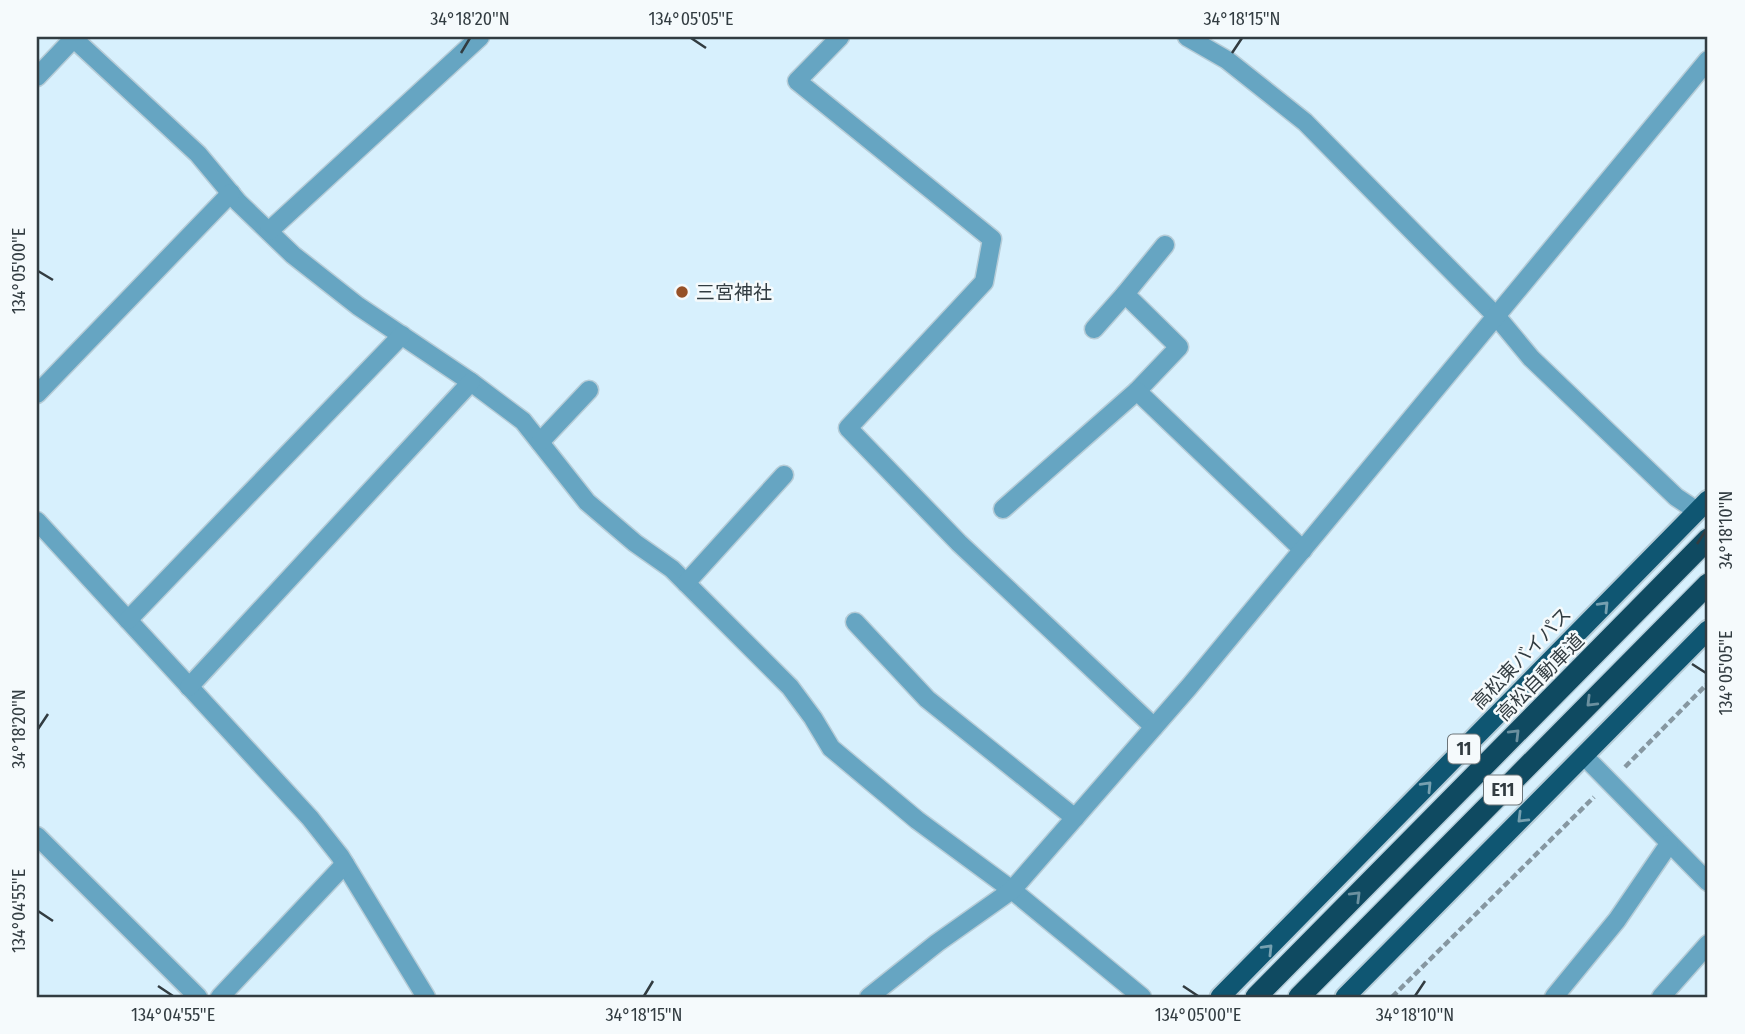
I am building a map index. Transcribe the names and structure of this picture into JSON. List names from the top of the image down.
{
  "streets": {
    "highway": [
      "高松東バイパス",
      "高松自動車道",
      "11",
      "E11"
    ]
  },
  "places": ["三宮神社"],
  "coordinates": [
    "34°18'20\"N",
    "134°05'05\"E",
    "34°18'15\"N",
    "134°05'00\"E",
    "34°18'10\"N",
    "134°04'55\"E"
  ]
}
